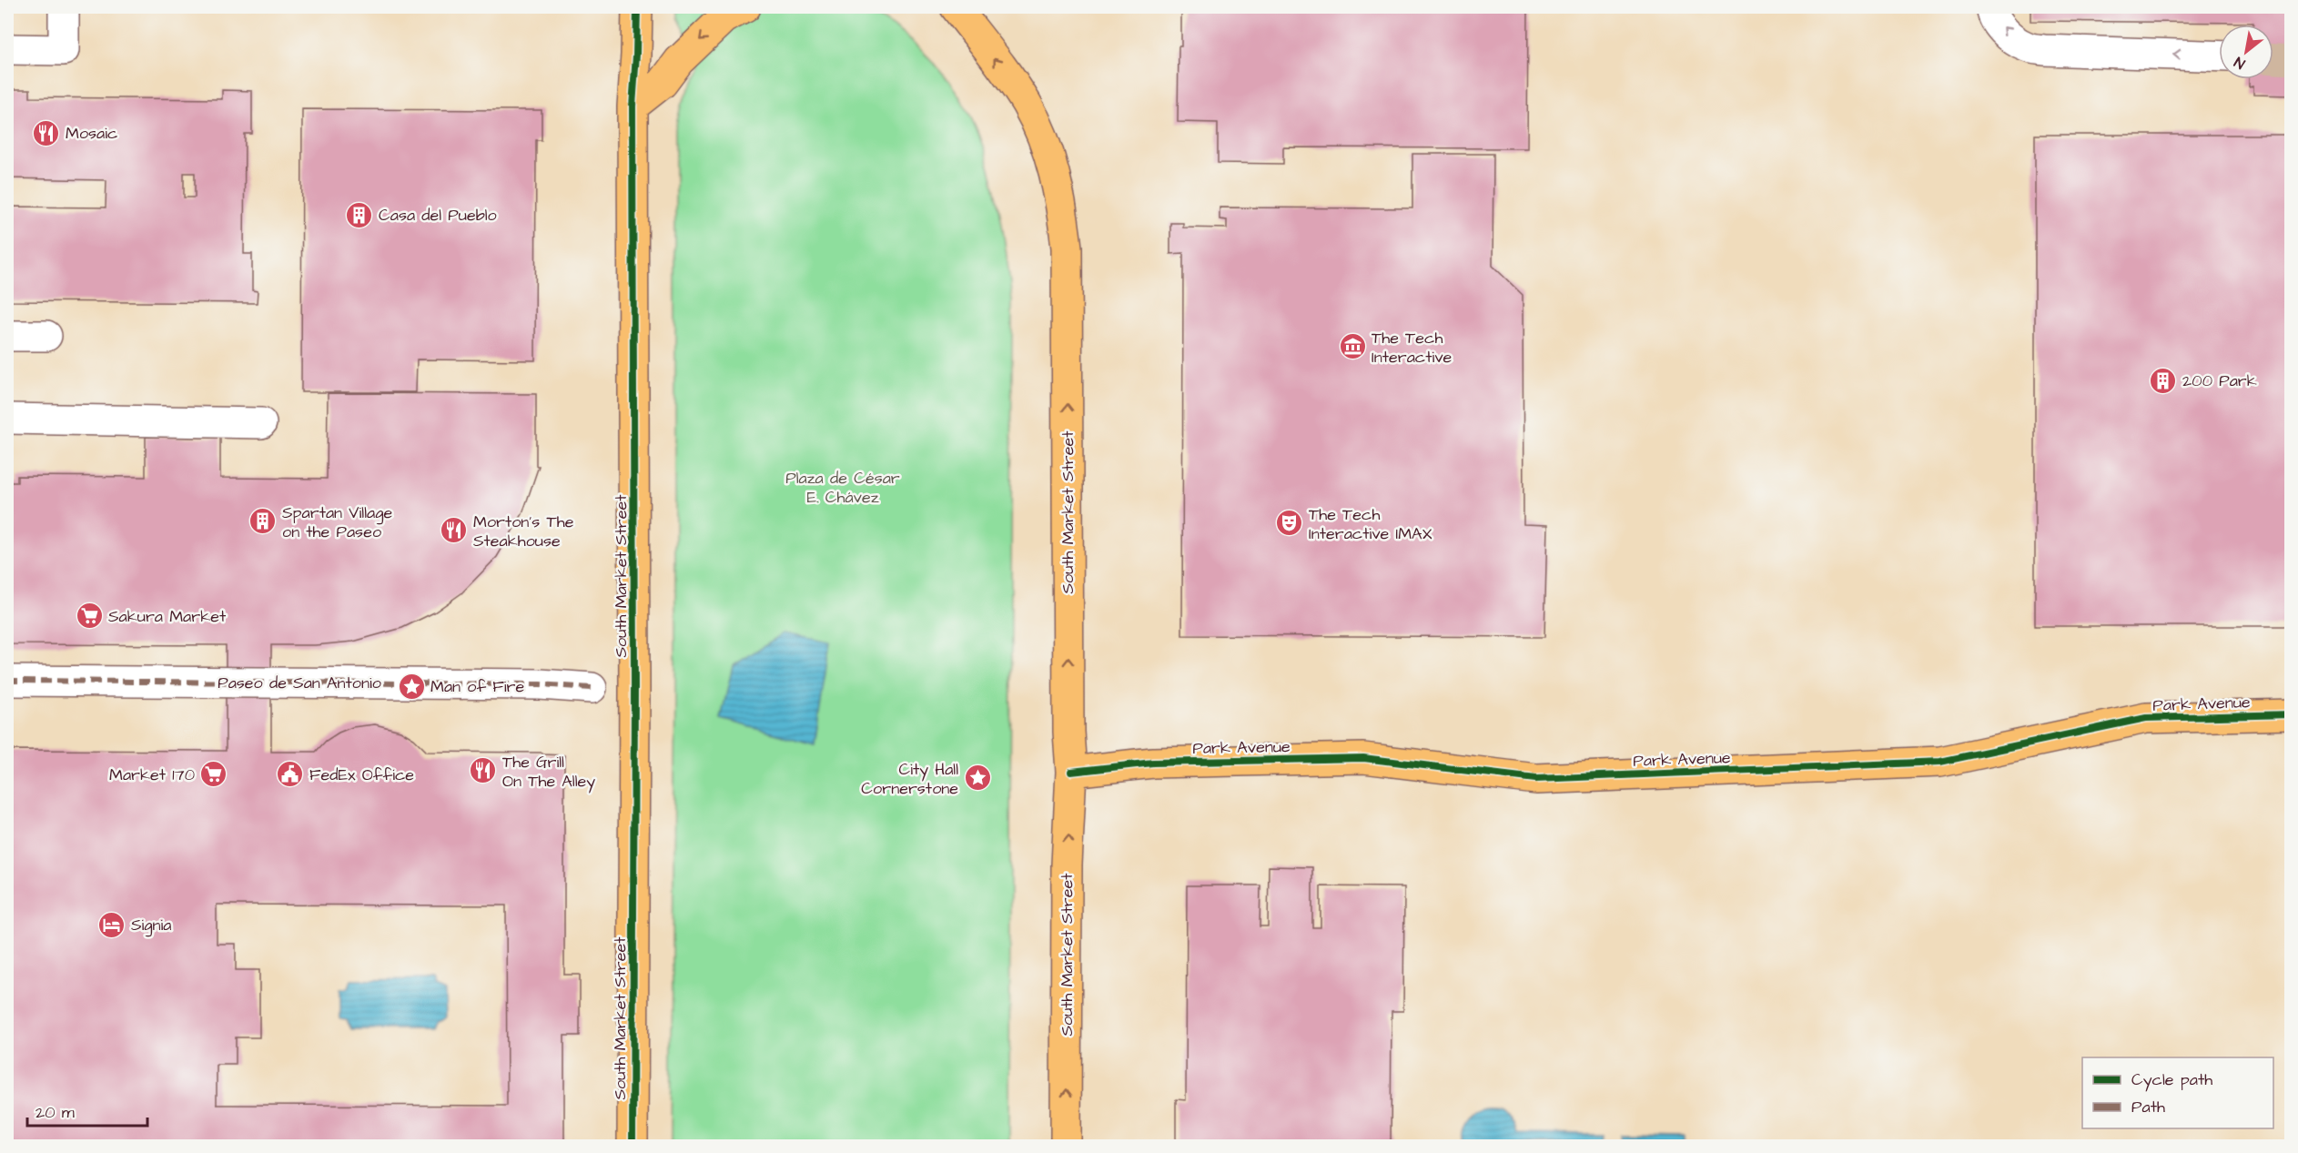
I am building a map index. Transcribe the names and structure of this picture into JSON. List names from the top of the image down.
{
  "streets": {
    "main road": ["South Market Street", "Park Avenue"],
    "street": ["Paseo de San Antonio"]
  },
  "crossings": [
    ["South Market Street", "Park Avenue"]
  ],
  "one_way": ["South Market Street"],
  "parks": ["Plaza de César E. Chávez"],
  "places": {
    "restaurant": ["Mosaic", "Morton’s The Steakhouse", "The Grill On The Alley"],
    "building": ["Casa del Pueblo", "200 Park", "Spartan Village on the Paseo"],
    "museum": ["The Tech Interactive"],
    "theatre": ["The Tech Interactive IMAX"],
    "supermarket": ["Sakura Market", "Market 170"],
    "place": ["Man of Fire", "City Hall Cornerstone"],
    "public building": ["FedEx Office"],
    "hotel": ["Signia"]
  },
  "legend": ["Cycle path", "Path"],
  "scale_bar": "20 m",
  "north": "bottom left"
}
